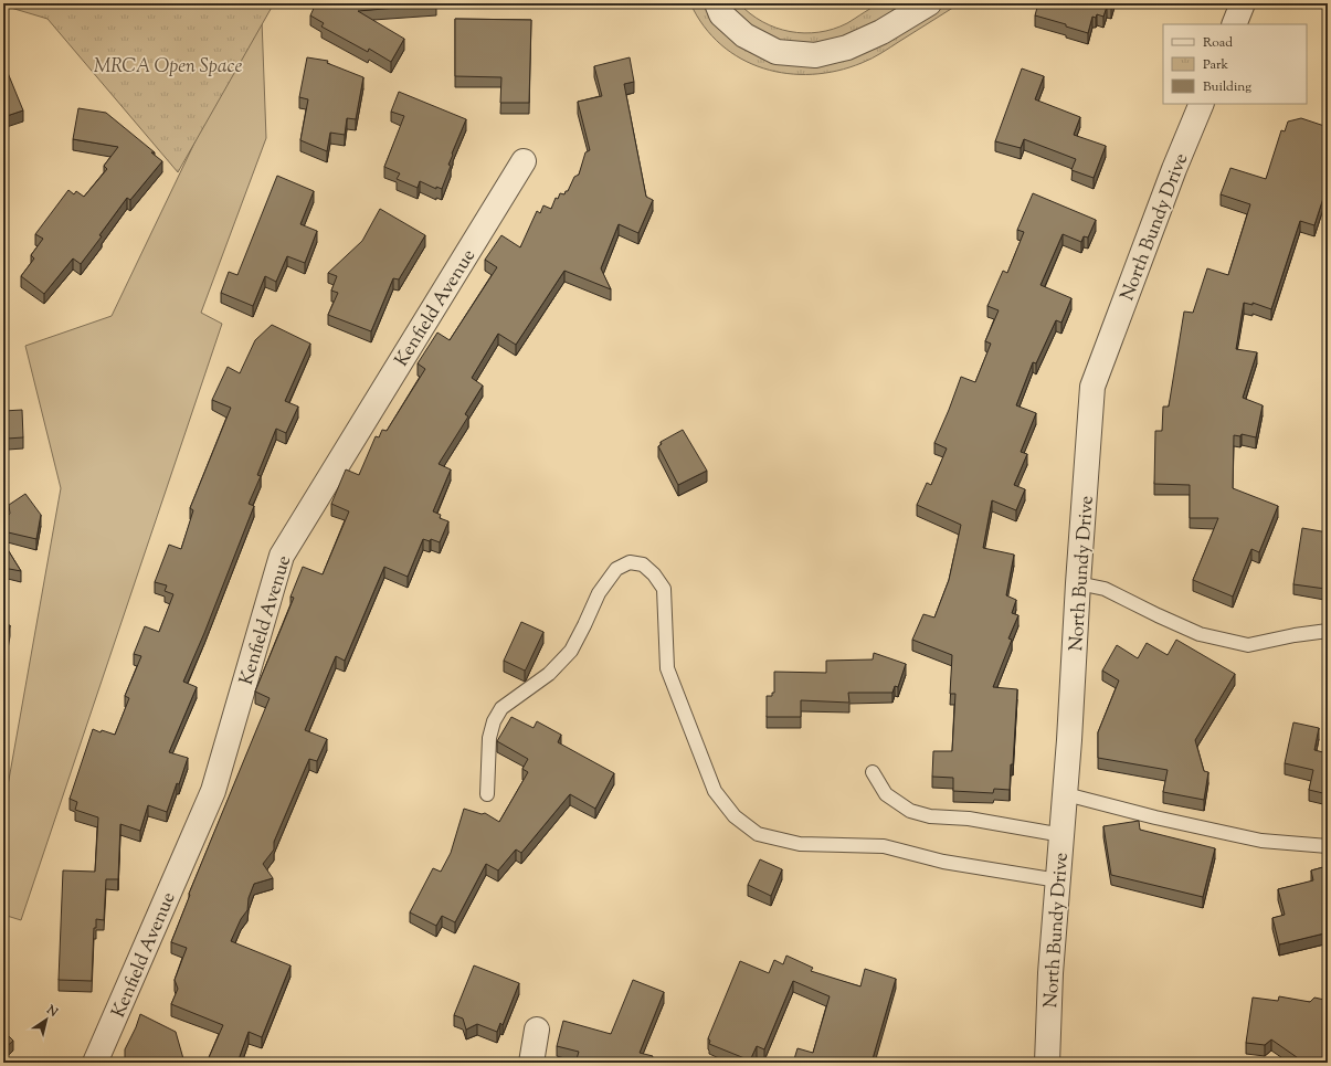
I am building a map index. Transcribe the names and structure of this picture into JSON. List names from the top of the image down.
{
  "streets": {
    "street": ["North Bundy Drive", "Kenfield Avenue"]
  },
  "parks": ["MRCA Open Space"],
  "legend": ["Road", "Park", "Building"],
  "north": "top right"
}
